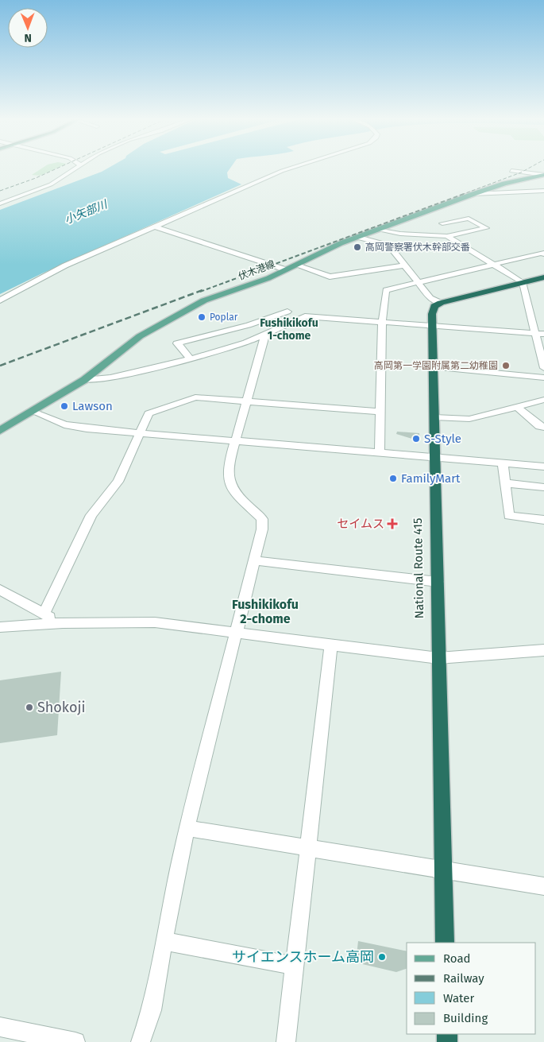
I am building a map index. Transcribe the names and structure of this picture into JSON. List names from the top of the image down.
{
  "streets": {
    "highway": ["National Route 415"],
    "main road": ["伏木港線"]
  },
  "districts": ["Fushikikofu 1-chome", "Fushikikofu 2-chome"],
  "water": ["小矢部川"],
  "places": {
    "other": [
      "高岡警察署伏木幹部交番",
      "Poplar",
      "高岡第一学園附属第二幼稚園",
      "Lawson",
      "S-Style",
      "FamilyMart",
      "Shokoji",
      "サイエンスホーム高岡"
    ],
    "health": ["セイムス"]
  },
  "legend": [
    "Road",
    "Railway",
    "Water",
    "Building"
  ],
  "north": "bottom"
}
